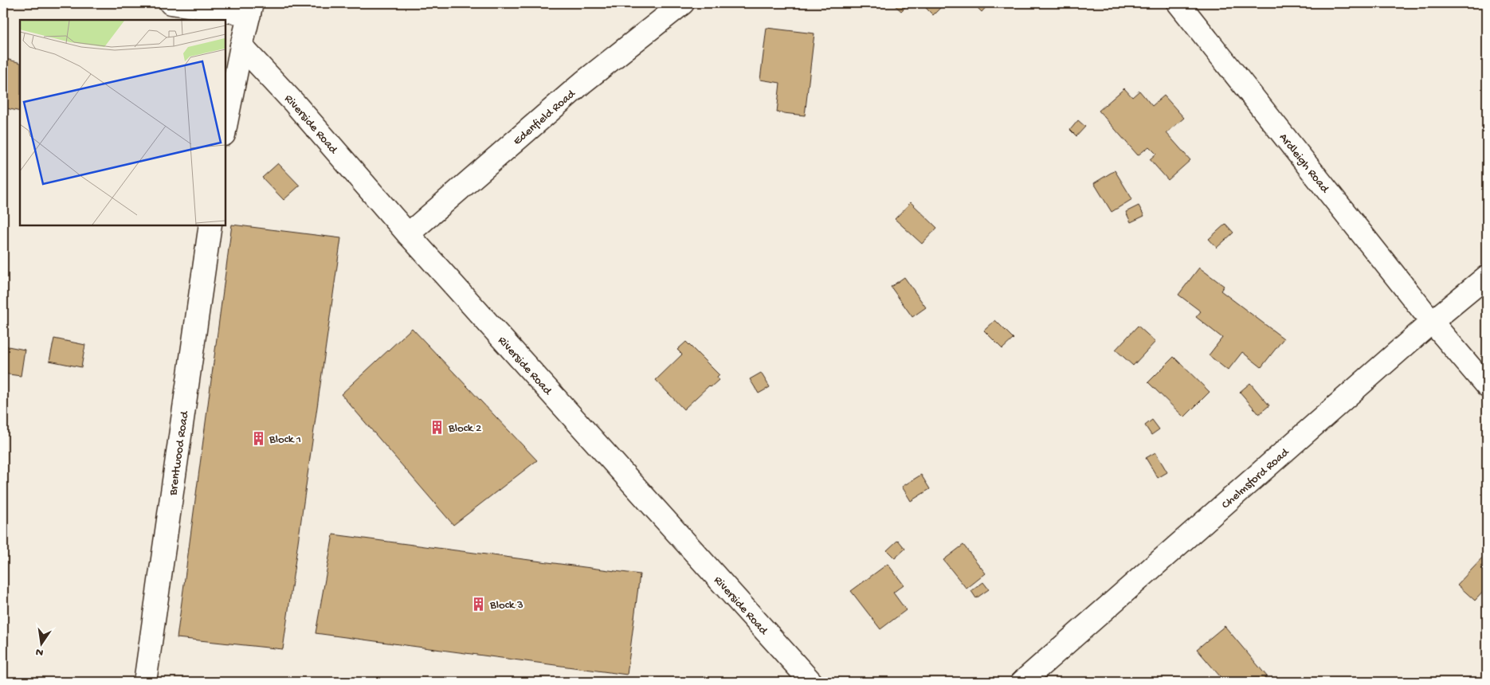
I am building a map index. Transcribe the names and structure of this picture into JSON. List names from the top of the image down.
{
  "streets": {
    "street": [
      "Edenfield Road",
      "Riverside Road",
      "Ardleigh Road",
      "Brentwood Road",
      "Chelmsford Road"
    ]
  },
  "crossings": [
    ["Edenfield Road", "Riverside Road"],
    ["Ardleigh Road", "Chelmsford Road"]
  ],
  "places": {
    "building": ["Block 2", "Block 1", "Block 3"]
  },
  "north": "bottom"
}
